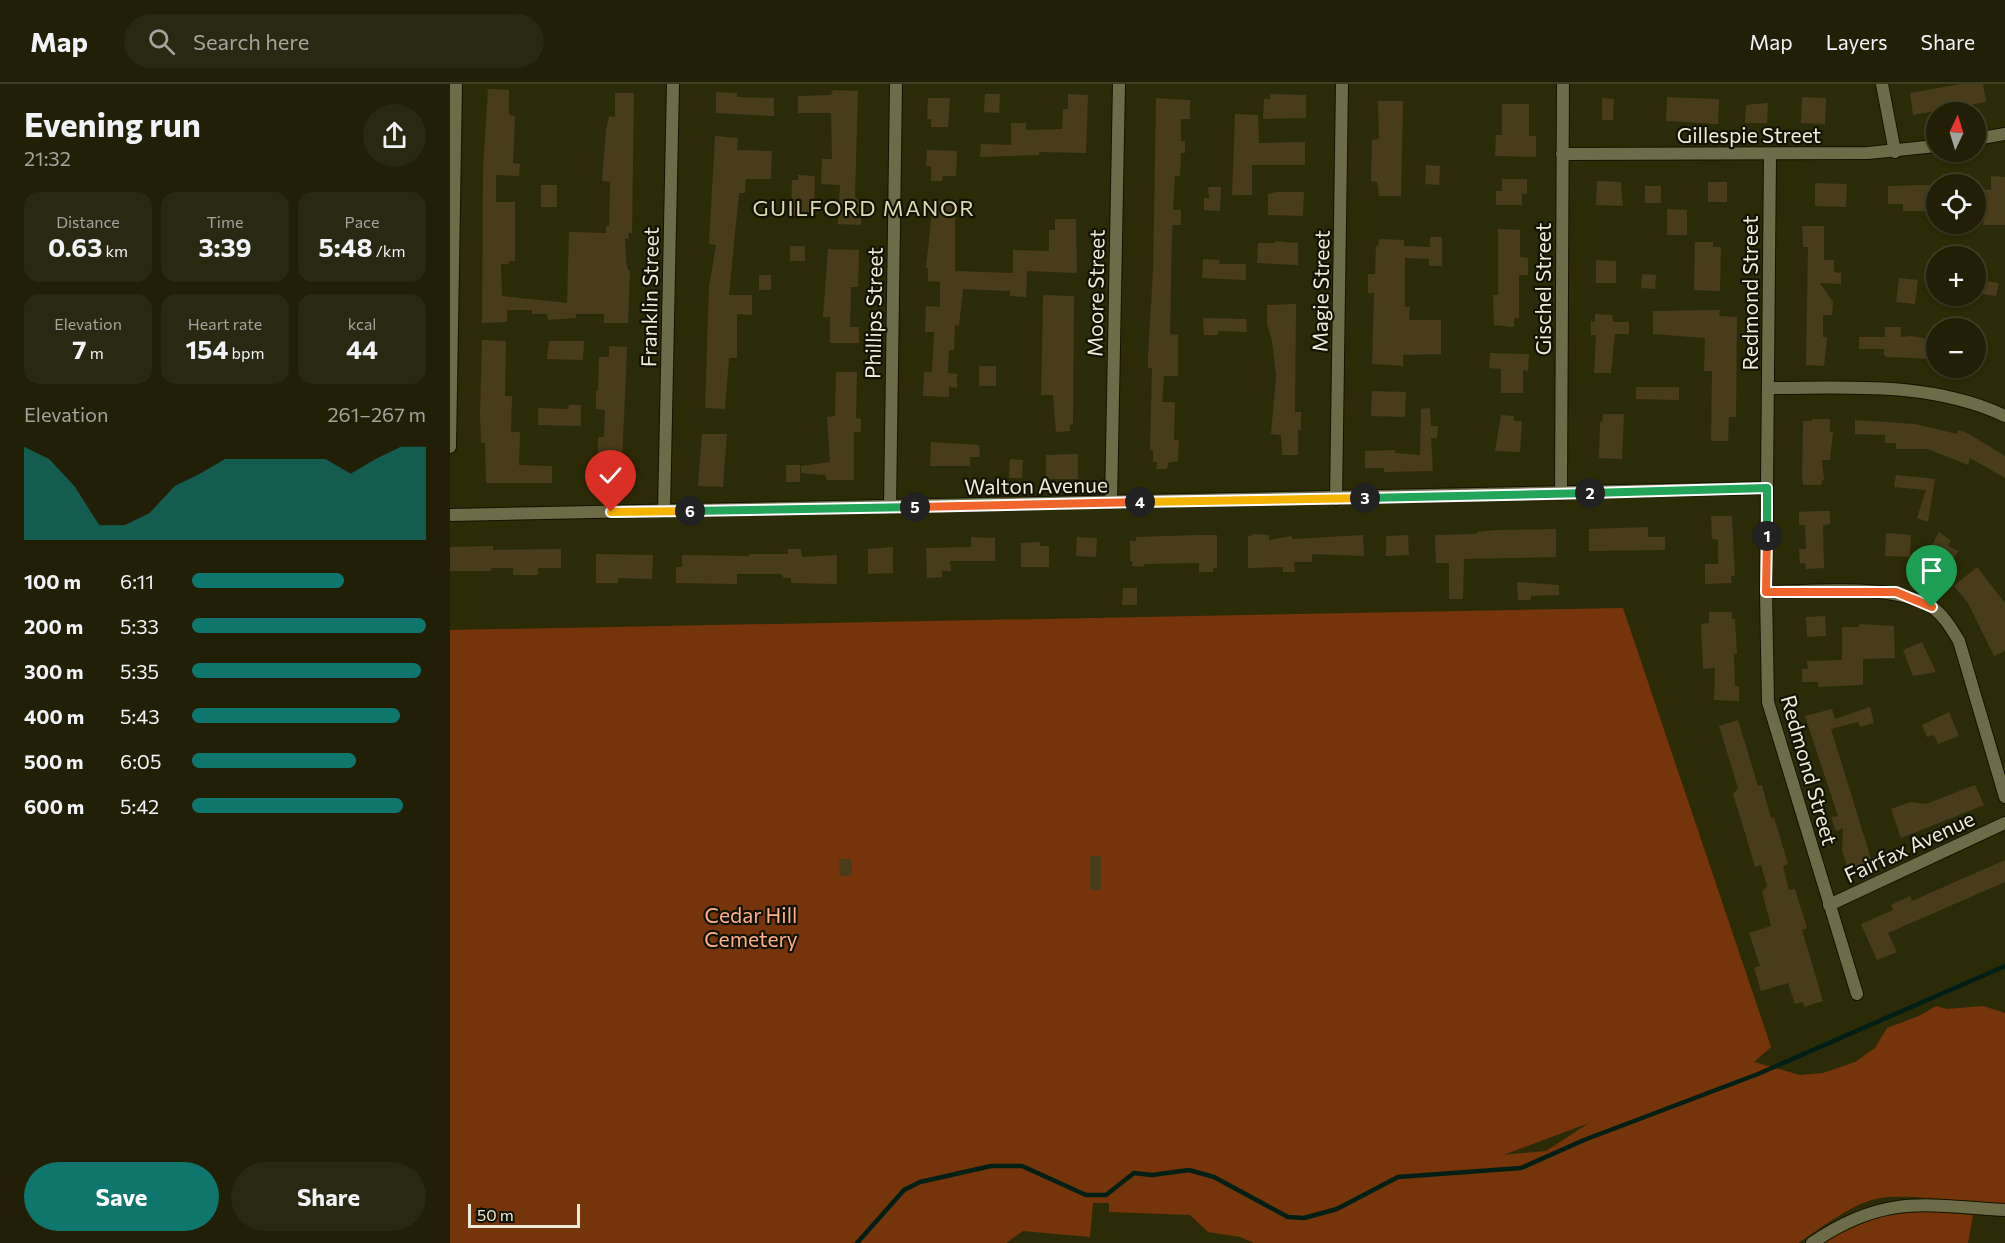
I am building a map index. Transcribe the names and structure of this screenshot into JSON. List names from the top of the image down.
{
  "streets": {
    "street": [
      "Gillespie Street",
      "Gischel Street",
      "Magie Street",
      "Moore Street",
      "Redmond Street",
      "Franklin Street",
      "Phillips Street",
      "Walton Avenue",
      "Fairfax Avenue"
    ]
  },
  "crossings": [
    ["Gillespie Street", "Gischel Street"],
    ["Gillespie Street", "Redmond Street"],
    ["Gischel Street", "Walton Avenue"],
    ["Magie Street", "Walton Avenue"],
    ["Moore Street", "Walton Avenue"],
    ["Redmond Street", "Walton Avenue"],
    ["Redmond Street", "Fairfax Avenue"],
    ["Franklin Street", "Walton Avenue"],
    ["Phillips Street", "Walton Avenue"]
  ],
  "districts": ["GUILFORD MANOR"],
  "parks": ["Cedar Hill Cemetery"],
  "scale_bar": "50 m",
  "north": "top",
  "page": {
    "header": "Map",
    "search": "Search here",
    "nav": ["Map", "Layers", "Share"],
    "heading": ["Evening run", "21:32"],
    "map_buttons": ["+", "−"],
    "stats": [
      ["Distance", "0.63 km"],
      ["Time", "3:39"],
      ["Pace", "5:48 /km"],
      ["Elevation", "7 m"],
      ["Heart rate", "154 bpm"],
      ["kcal", "44"]
    ],
    "chart": ["Elevation", "261–267 m"],
    "pins": [
      "2",
      "3",
      "4",
      "5",
      "6",
      "1"
    ],
    "list": [
      {
        "name": "100 m",
        "note": "6:11"
      },
      {
        "name": "200 m",
        "note": "5:33"
      },
      {
        "name": "300 m",
        "note": "5:35"
      },
      {
        "name": "400 m",
        "note": "5:43"
      },
      {
        "name": "500 m",
        "note": "6:05"
      },
      {
        "name": "600 m",
        "note": "5:42"
      }
    ],
    "buttons": ["Save", "Share"],
    "scale": "50 m"
  }
}
